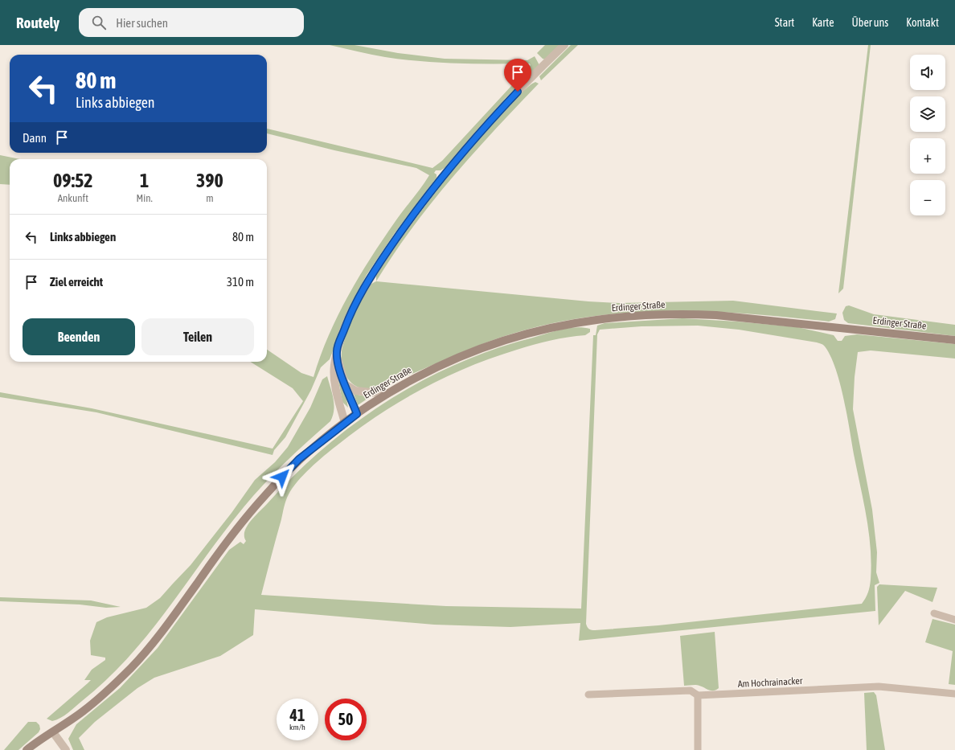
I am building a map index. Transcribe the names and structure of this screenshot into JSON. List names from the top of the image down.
{
  "streets": {
    "main road": ["Erdinger Straße"],
    "street": ["Am Hochrainacker"]
  },
  "page": {
    "header": "Routely",
    "search": "Hier suchen",
    "nav": [
      "Start",
      "Karte",
      "Über uns",
      "Kontakt"
    ],
    "map_buttons": ["+", "−"],
    "turn": ["80 m", "Links abbiegen"],
    "then": "Dann",
    "eta": [
      "09:52",
      "Ankunft",
      "1",
      "Min.",
      "390",
      "m"
    ],
    "list": [
      {
        "name": "Links abbiegen",
        "value": "80 m"
      },
      {
        "name": "Ziel erreicht",
        "value": "310 m"
      }
    ],
    "buttons": ["Beenden", "Teilen"],
    "speed": "41 km/h",
    "limit": "50"
  }
}
